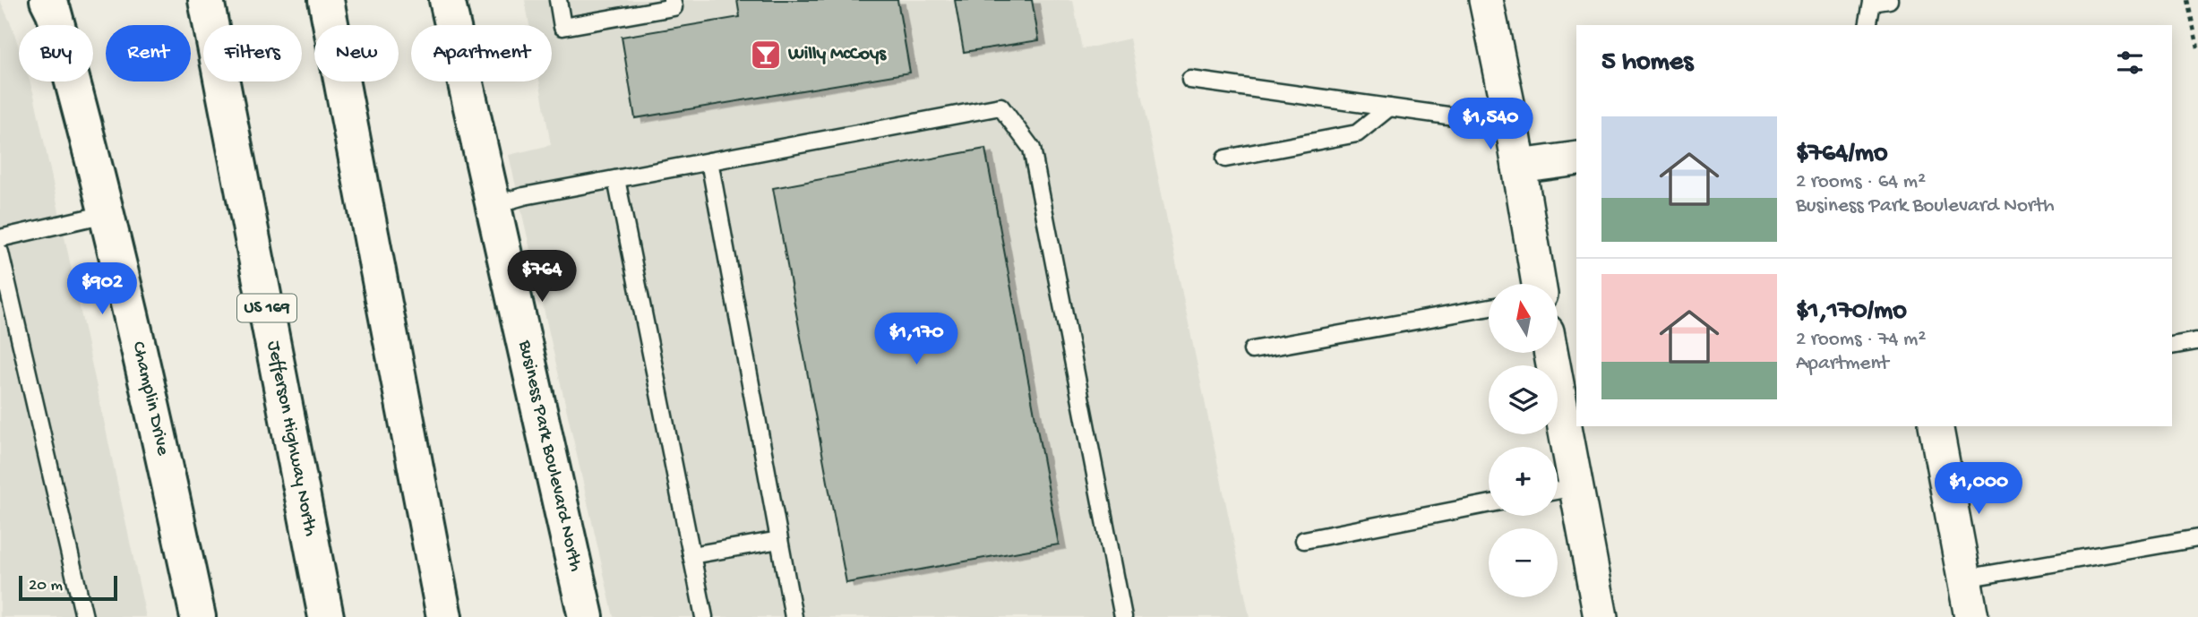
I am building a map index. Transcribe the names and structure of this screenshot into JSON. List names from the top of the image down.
{
  "streets": {
    "main road": [
      "US 169",
      "Champlin Drive",
      "Jefferson Highway North",
      "Business Park Boulevard North"
    ]
  },
  "places": {
    "bar": ["Willy McCoys"]
  },
  "scale_bar": "20 m",
  "north": "top",
  "page": {
    "chip": [
      "Buy",
      "Rent",
      "Filters",
      "New",
      "Apartment"
    ],
    "heading": "5 homes",
    "price": [
      "$1,540",
      "$764",
      "$902",
      "$1,170",
      "$1,000"
    ],
    "list": [
      {
        "name": "$764/mo",
        "note": "2 rooms · 64 m² · Business Park Boulevard North"
      },
      {
        "name": "$1,170/mo",
        "note": "2 rooms · 74 m² · Apartment"
      }
    ],
    "map_buttons": ["+", "−"],
    "scale": "20 m"
  }
}
